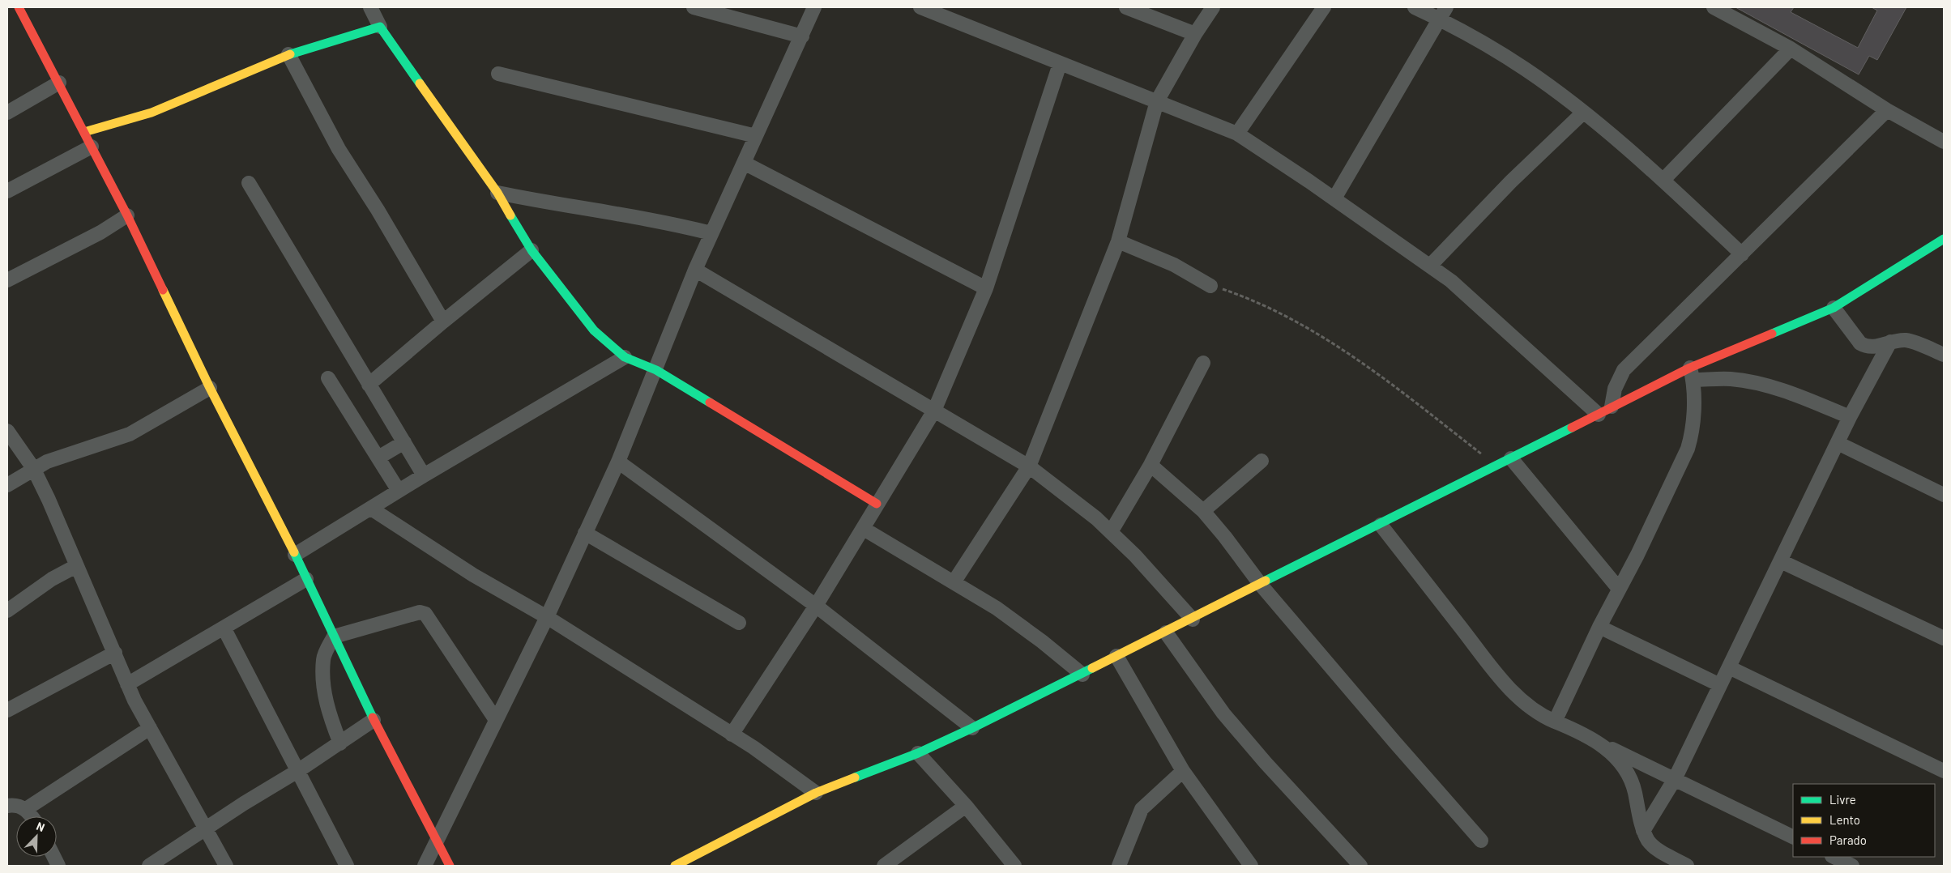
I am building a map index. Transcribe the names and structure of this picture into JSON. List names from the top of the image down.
{
  "legend": ["Livre", "Lento", "Parado"],
  "north": "top right"
}
